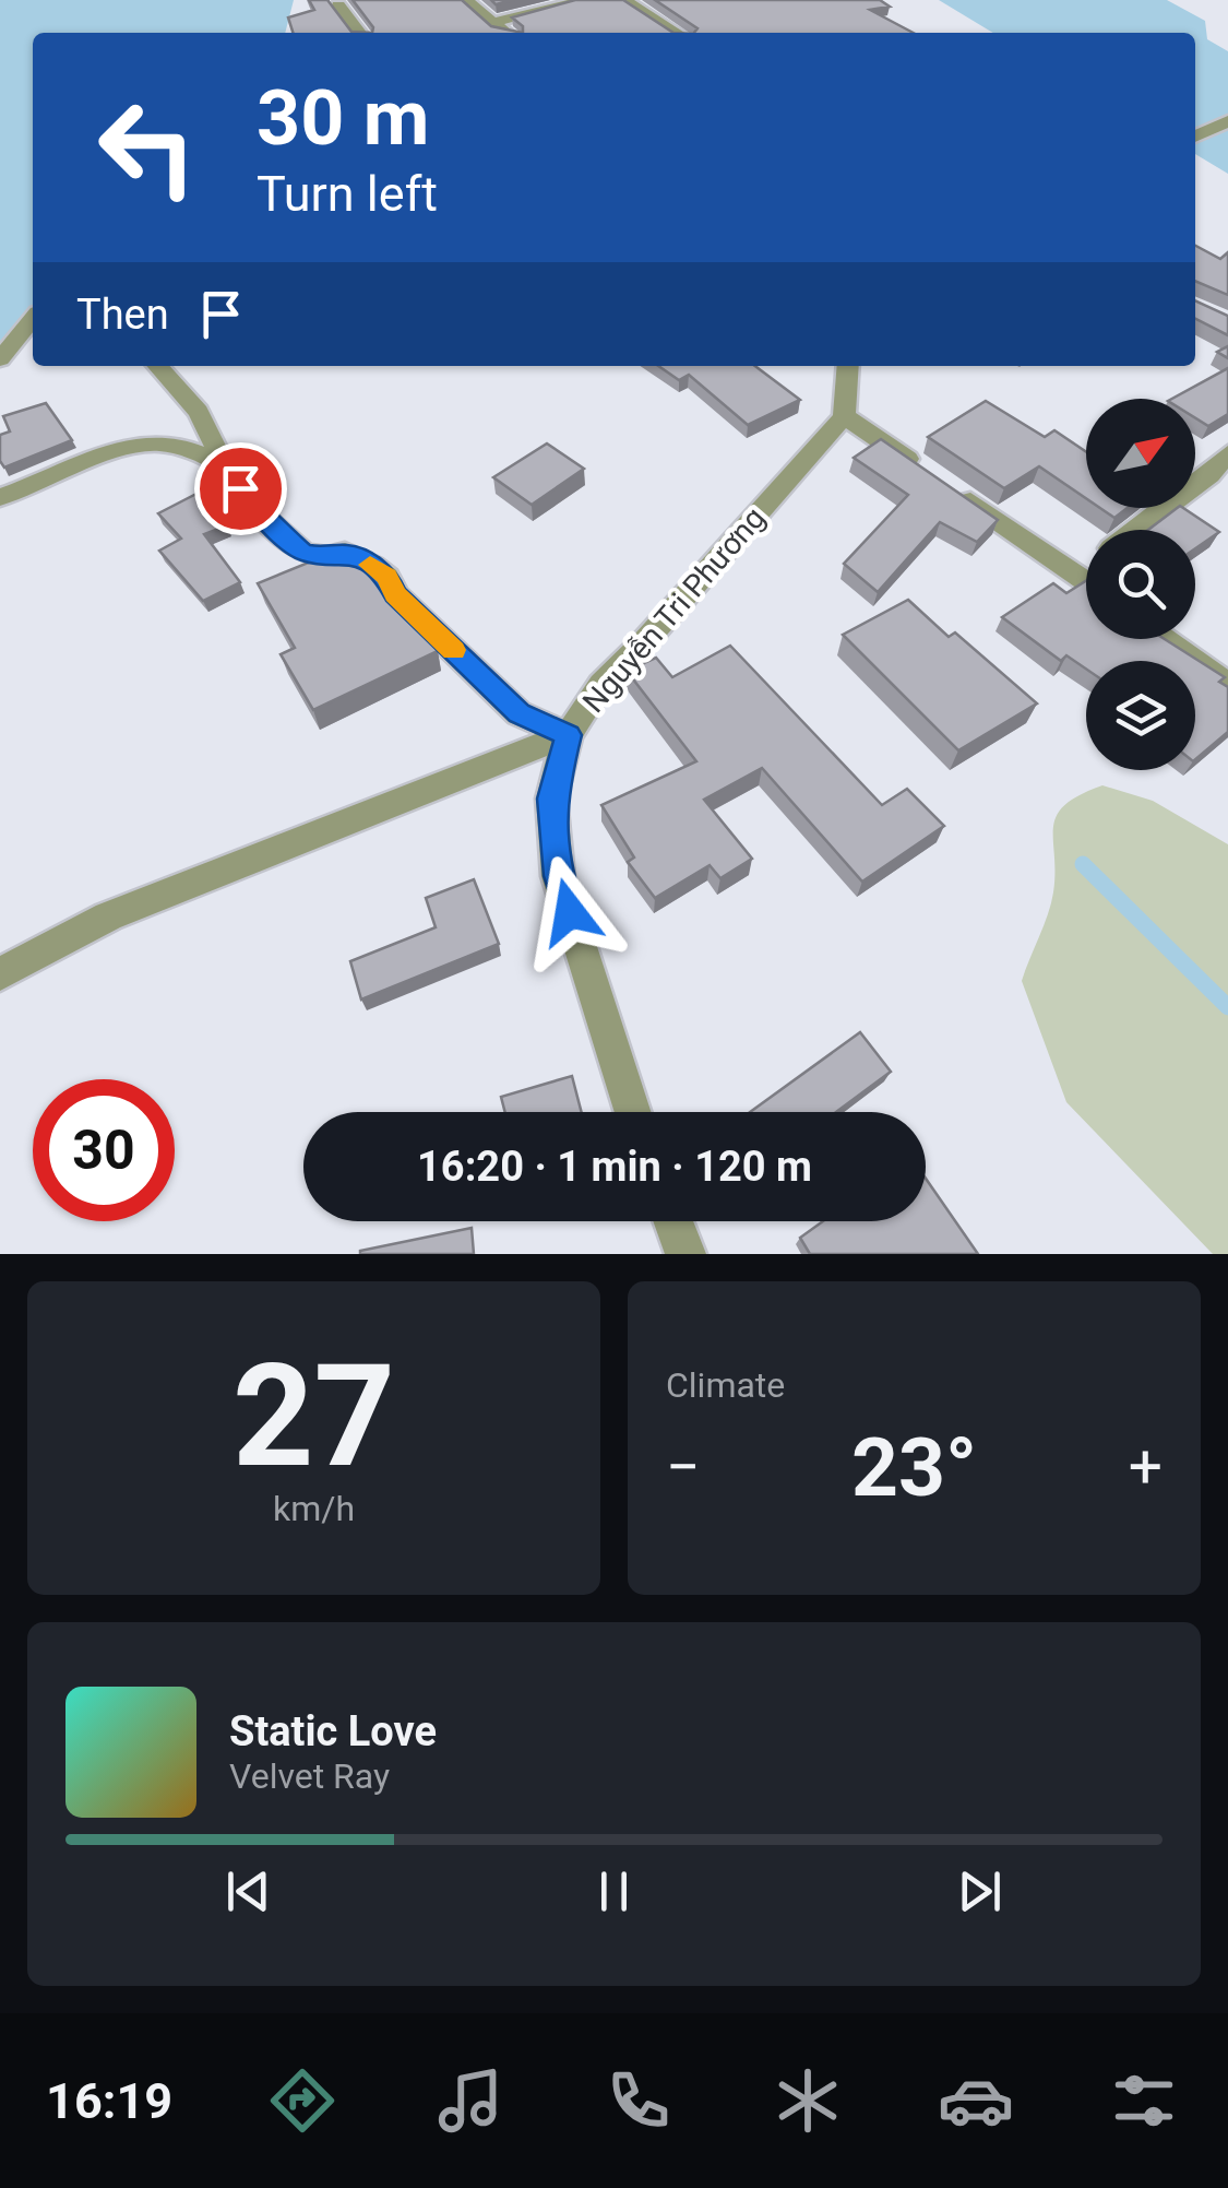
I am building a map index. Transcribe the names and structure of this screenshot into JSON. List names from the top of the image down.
{
  "streets": {
    "street": ["Nguyễn Tri Phương"]
  },
  "north": "top right",
  "page": {
    "turn": ["30 m", "Turn left"],
    "then": "Then",
    "limit": "30",
    "trip": "16:20 · 1 min · 120 m",
    "tile": [
      ["27", "km/h"],
      "Climate"
    ],
    "heat": ["−", "23°", "+"],
    "song": ["Static Love", "Velvet Ray"],
    "tabs": "16:19"
  }
}
